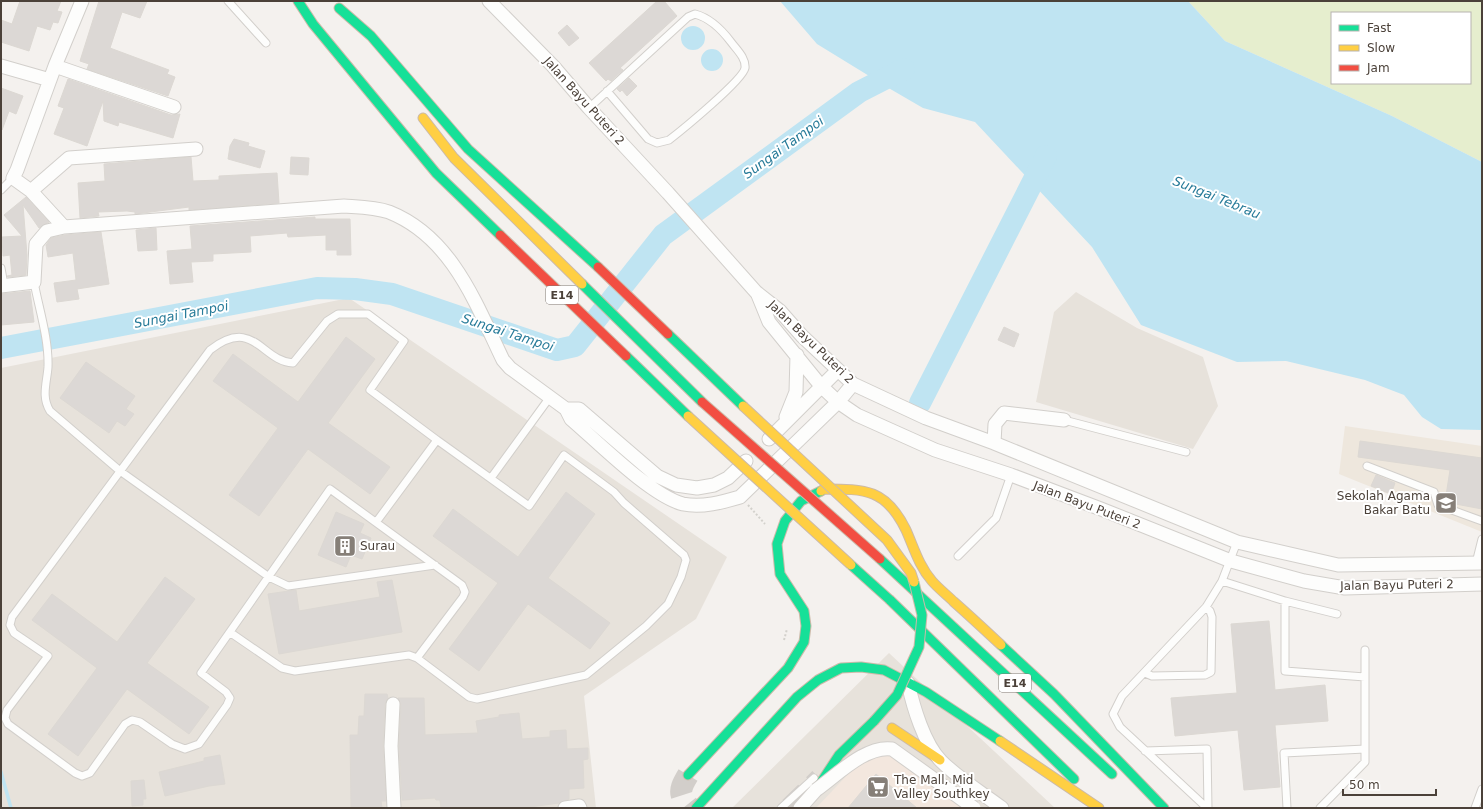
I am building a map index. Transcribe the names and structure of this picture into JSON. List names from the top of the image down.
{
  "streets": {
    "highway": ["E14"],
    "street": ["Jalan Bayu Puteri 2"]
  },
  "water": ["Sungai Tampoi", "Sungai Tebrau"],
  "places": {
    "school or university": ["Sekolah Agama Bakar Batu"],
    "building": ["Surau"],
    "supermarket": ["The Mall, Mid Valley Southkey"]
  },
  "legend": ["Fast", "Slow", "Jam"],
  "scale_bar": "50 m"
}
